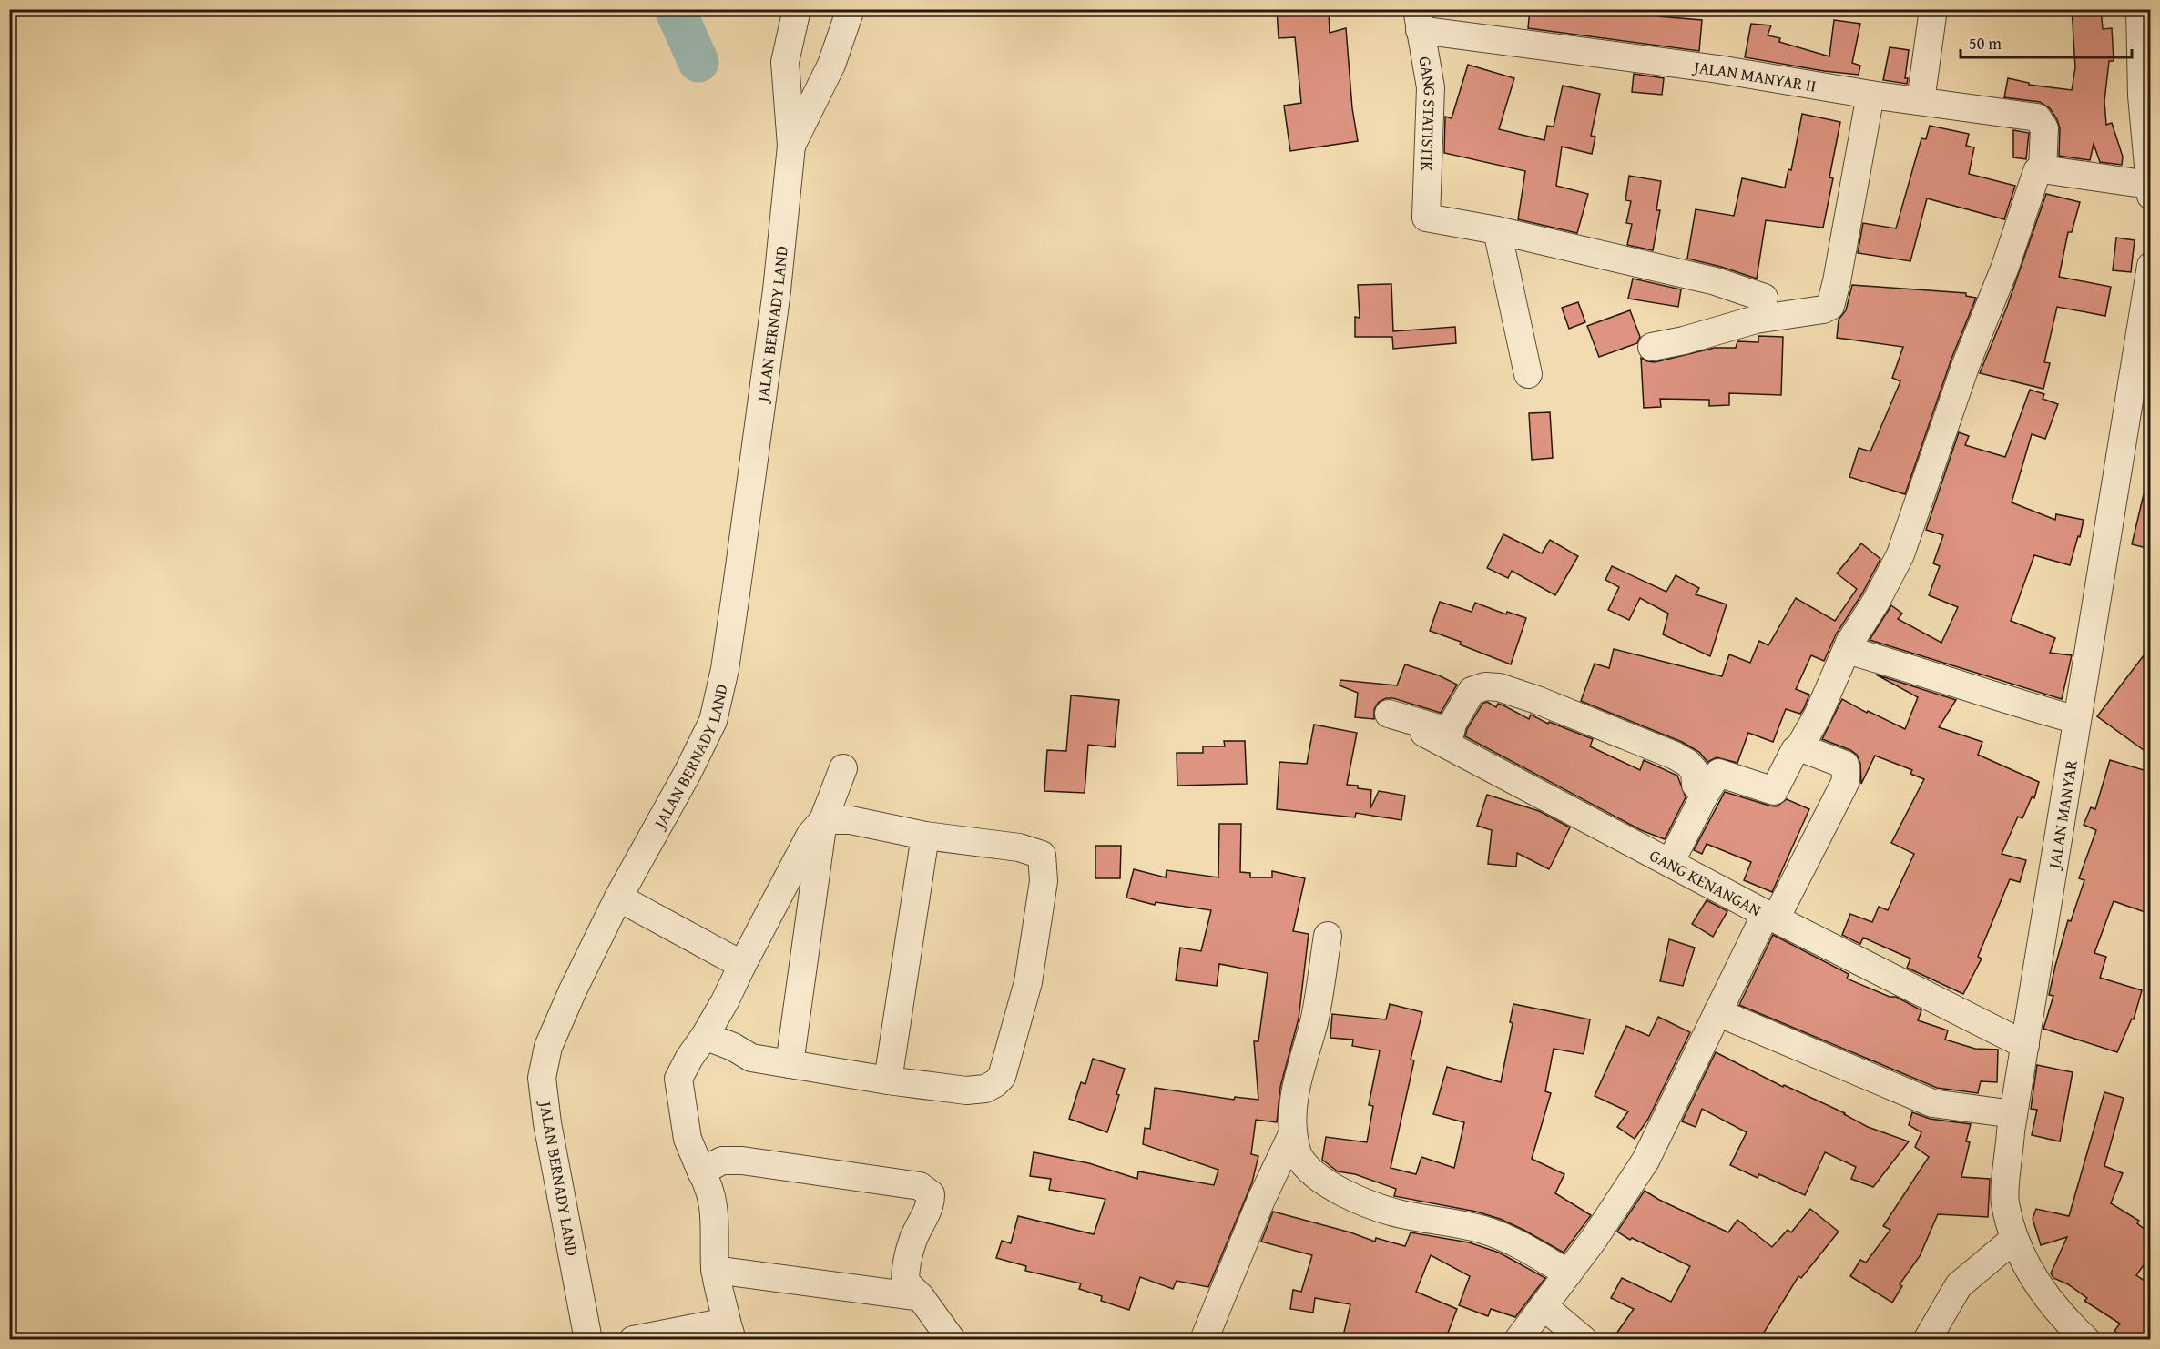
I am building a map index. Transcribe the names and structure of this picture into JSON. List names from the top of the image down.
{
  "streets": {
    "street": [
      "JALAN MANYAR II",
      "GANG STATISTIK",
      "JALAN BERNADY LAND",
      "JALAN MANYAR",
      "GANG KENANGAN"
    ]
  },
  "crossings": [
    ["JALAN MANYAR II", "GANG STATISTIK"],
    ["JALAN MANYAR", "GANG KENANGAN"]
  ],
  "scale_bar": "50 m"
}
